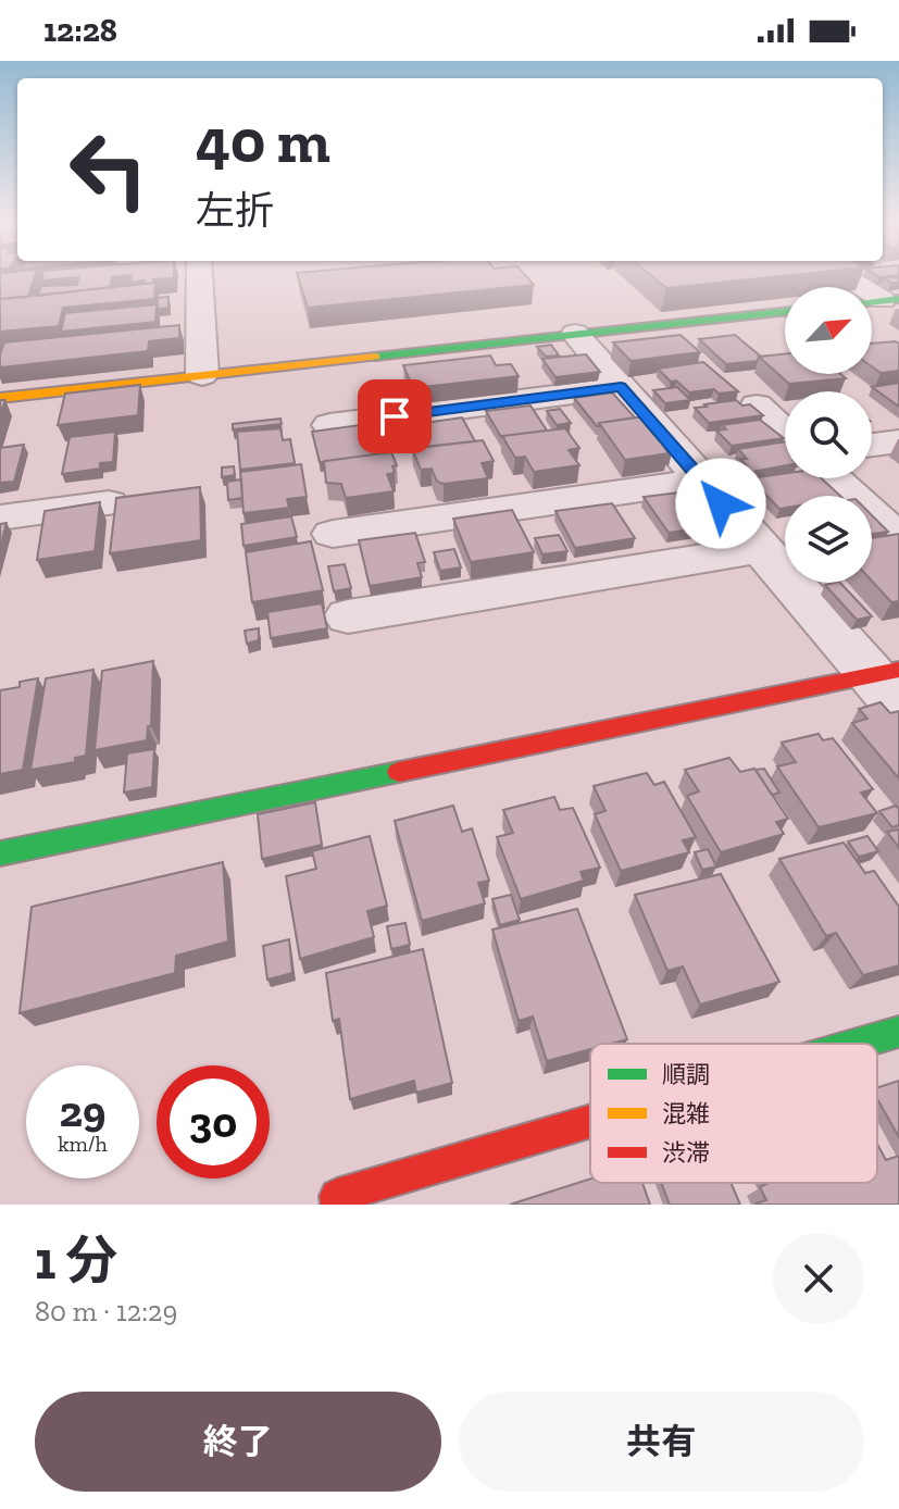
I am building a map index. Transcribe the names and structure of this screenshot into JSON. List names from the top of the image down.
{
  "legend": ["順調", "混雑", "渋滞"],
  "north": "top right",
  "page": {
    "status": "12:28",
    "turn": ["40 m", "左折"],
    "speed": "29 km/h",
    "limit": "30",
    "heading": ["1 分", "80 m · 12:29"],
    "buttons": ["終了", "共有"]
  }
}
